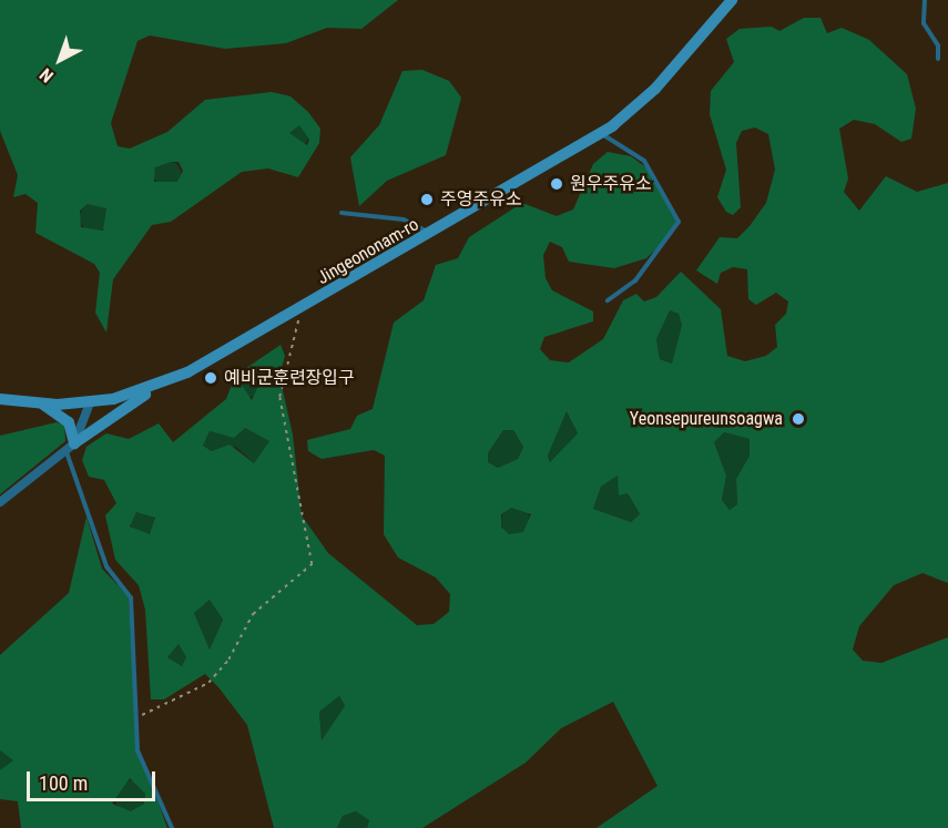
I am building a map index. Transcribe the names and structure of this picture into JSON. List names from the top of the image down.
{
  "streets": {
    "main road": ["Jingeononam-ro"]
  },
  "places": [
    "원우주유소",
    "주영주유소",
    "예비군훈련장입구",
    "Yeonsepureunsoagwa"
  ],
  "scale_bar": "100 m",
  "north": "bottom left"
}
